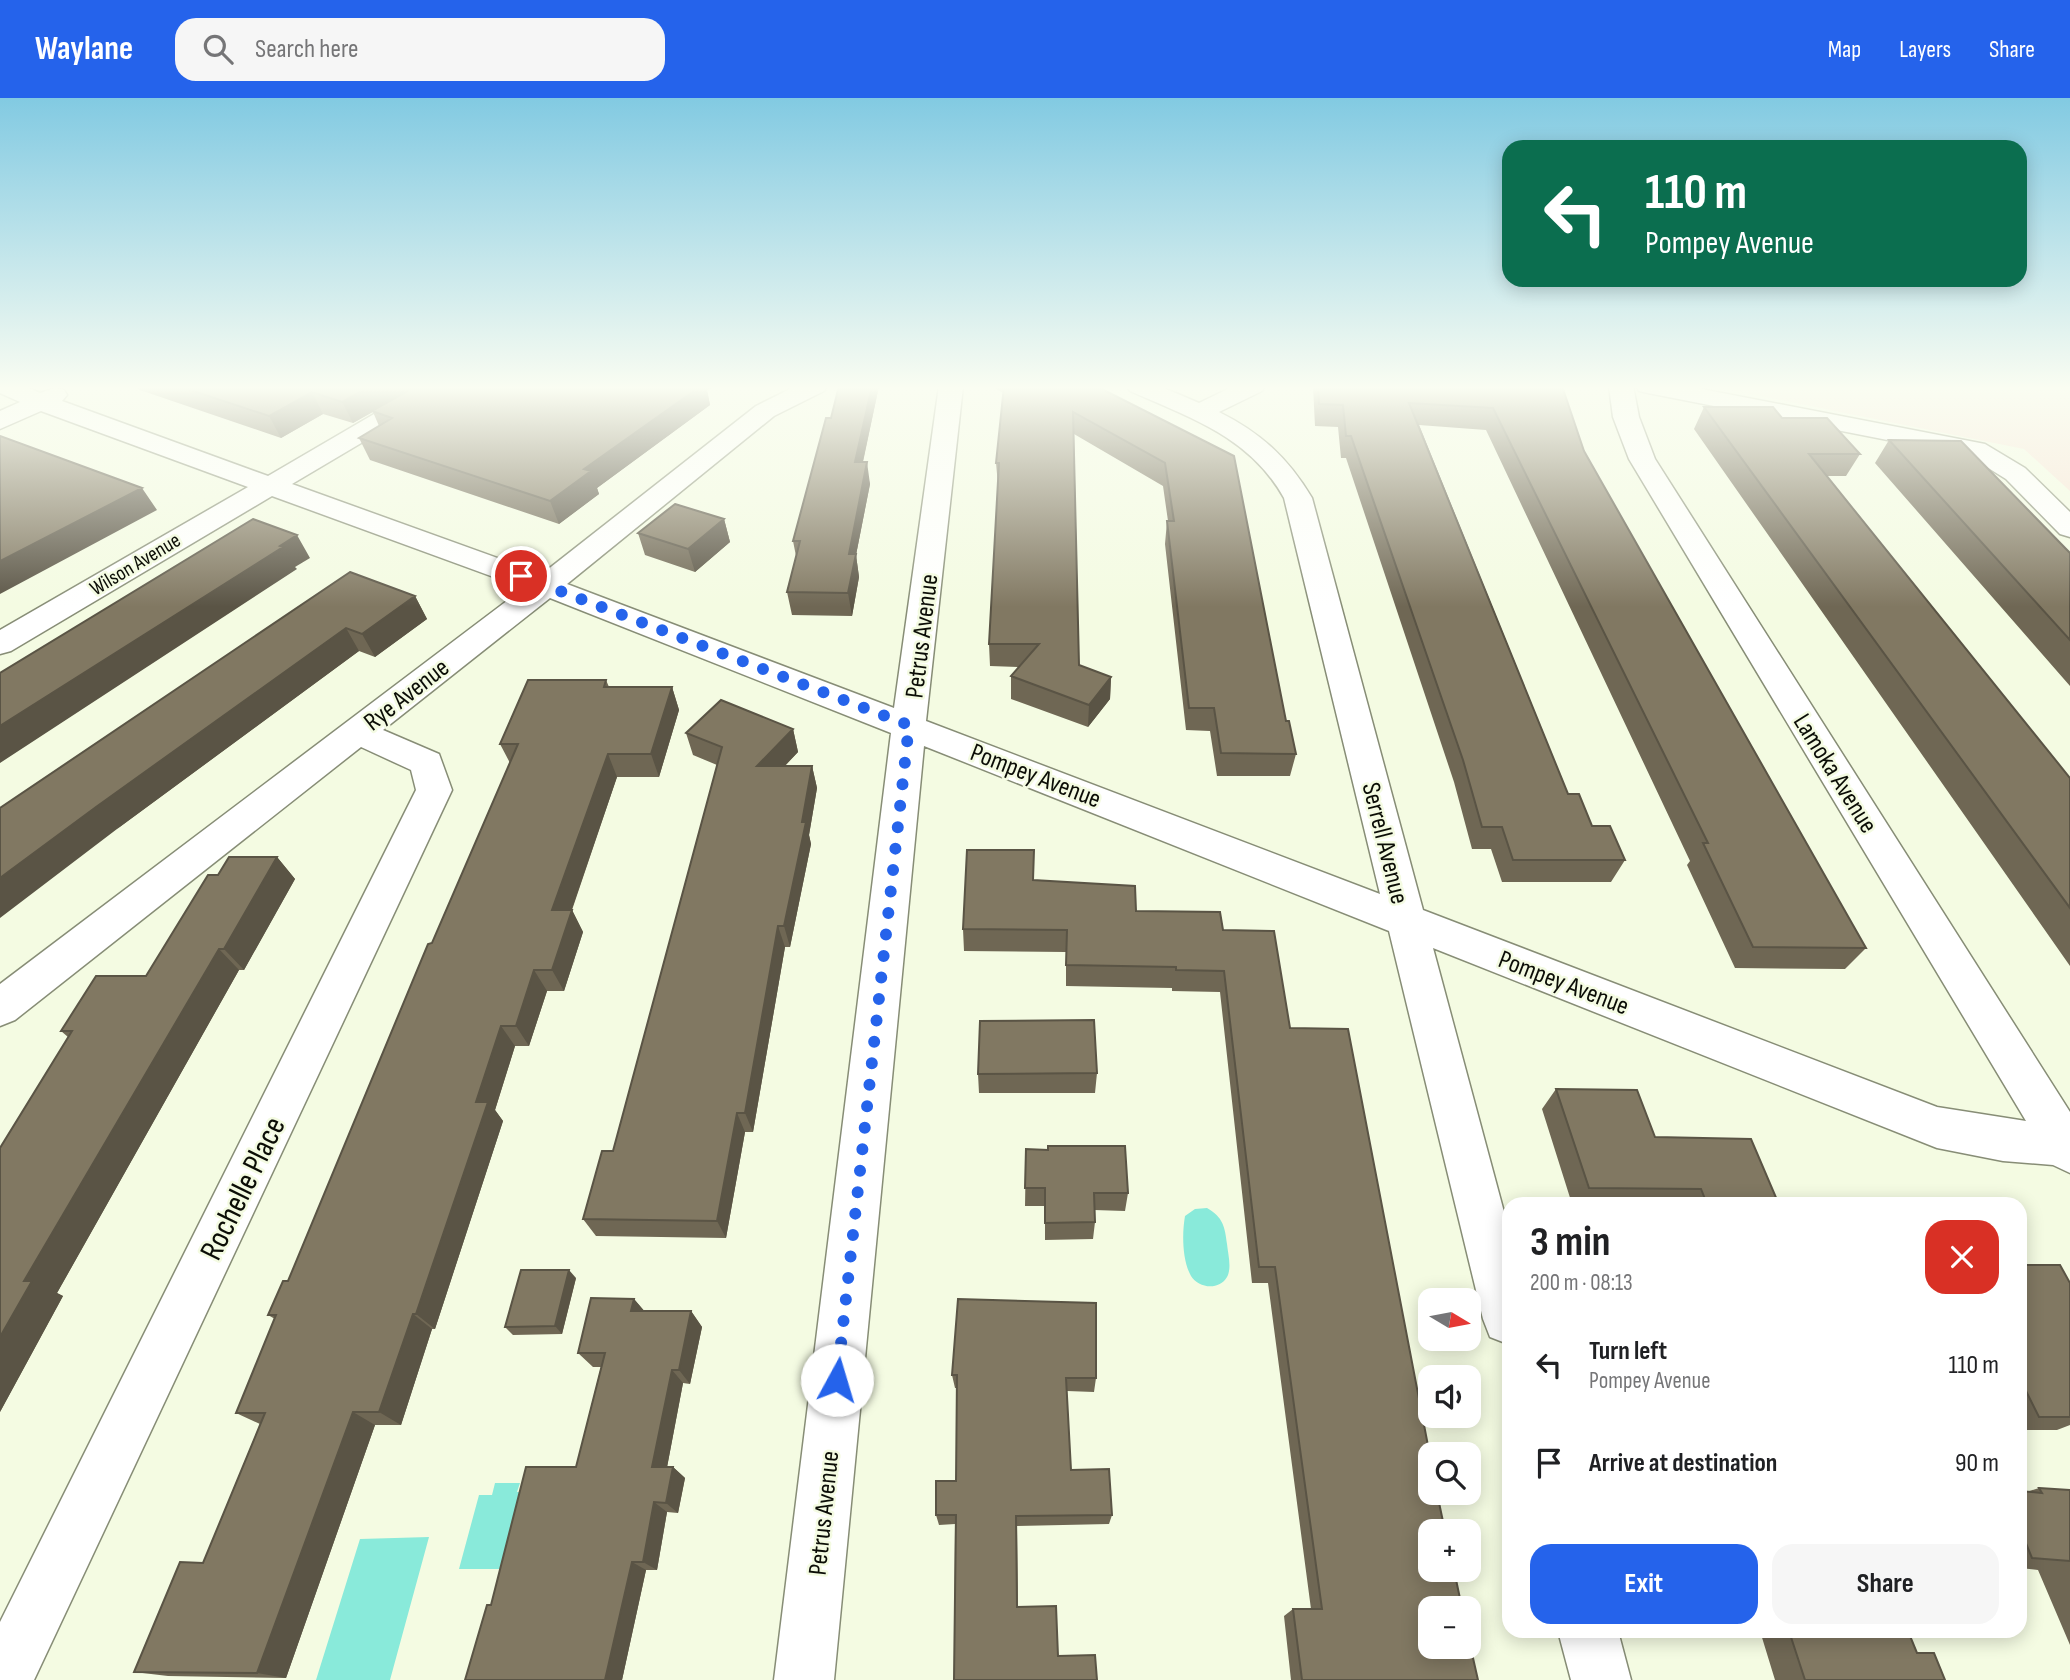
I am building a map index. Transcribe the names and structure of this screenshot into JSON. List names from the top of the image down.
{
  "streets": {
    "street": [
      "Wilson Avenue",
      "Petrus Avenue",
      "Rye Avenue",
      "Lamoka Avenue",
      "Pompey Avenue",
      "Serrell Avenue",
      "Rochelle Place"
    ]
  },
  "crossings": [
    ["Wilson Avenue", "Pompey Avenue"],
    ["Petrus Avenue", "Pompey Avenue"],
    ["Rye Avenue", "Pompey Avenue"],
    ["Rye Avenue", "Rochelle Place"],
    ["Lamoka Avenue", "Pompey Avenue"],
    ["Pompey Avenue", "Serrell Avenue"]
  ],
  "north": "right",
  "page": {
    "header": "Waylane",
    "search": "Search here",
    "nav": ["Map", "Layers", "Share"],
    "turn": ["110 m", "Pompey Avenue"],
    "heading": ["3 min", "200 m · 08:13"],
    "map_buttons": ["+", "−"],
    "list": [
      {
        "name": "Turn left",
        "note": "Pompey Avenue",
        "value": "110 m"
      },
      {
        "name": "Arrive at destination",
        "value": "90 m"
      }
    ],
    "buttons": ["Exit", "Share"]
  }
}
